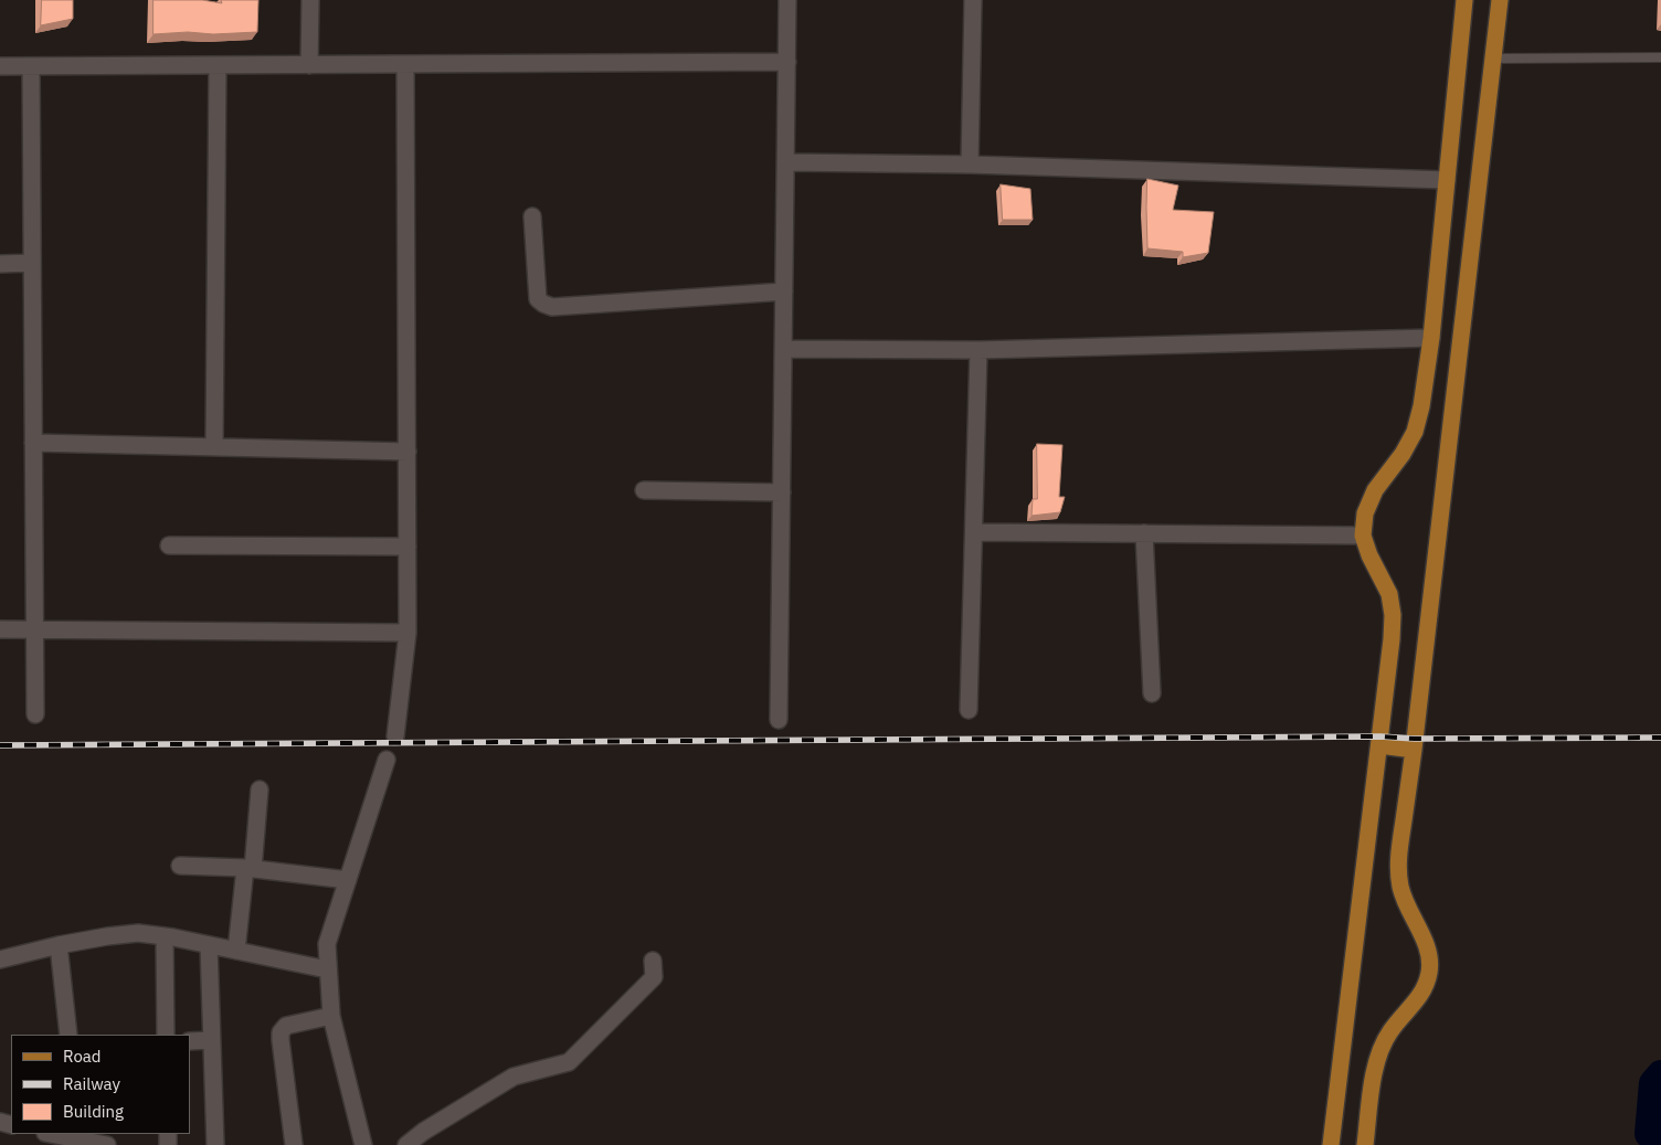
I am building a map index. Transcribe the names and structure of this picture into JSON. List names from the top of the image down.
{
  "legend": ["Road", "Railway", "Building"]
}
